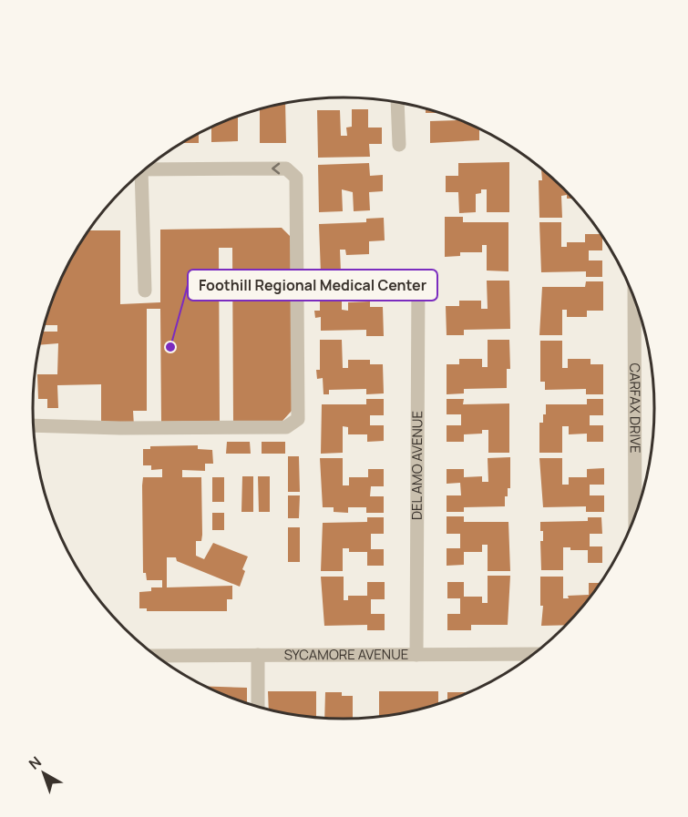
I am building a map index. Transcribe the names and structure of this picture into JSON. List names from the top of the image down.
{
  "streets": {
    "street": ["CARFAX DRIVE", "DEL AMO AVENUE", "SYCAMORE AVENUE"]
  },
  "crossings": [
    ["DEL AMO AVENUE", "SYCAMORE AVENUE"]
  ],
  "places": ["Foothill Regional Medical Center"],
  "north": "top left"
}
